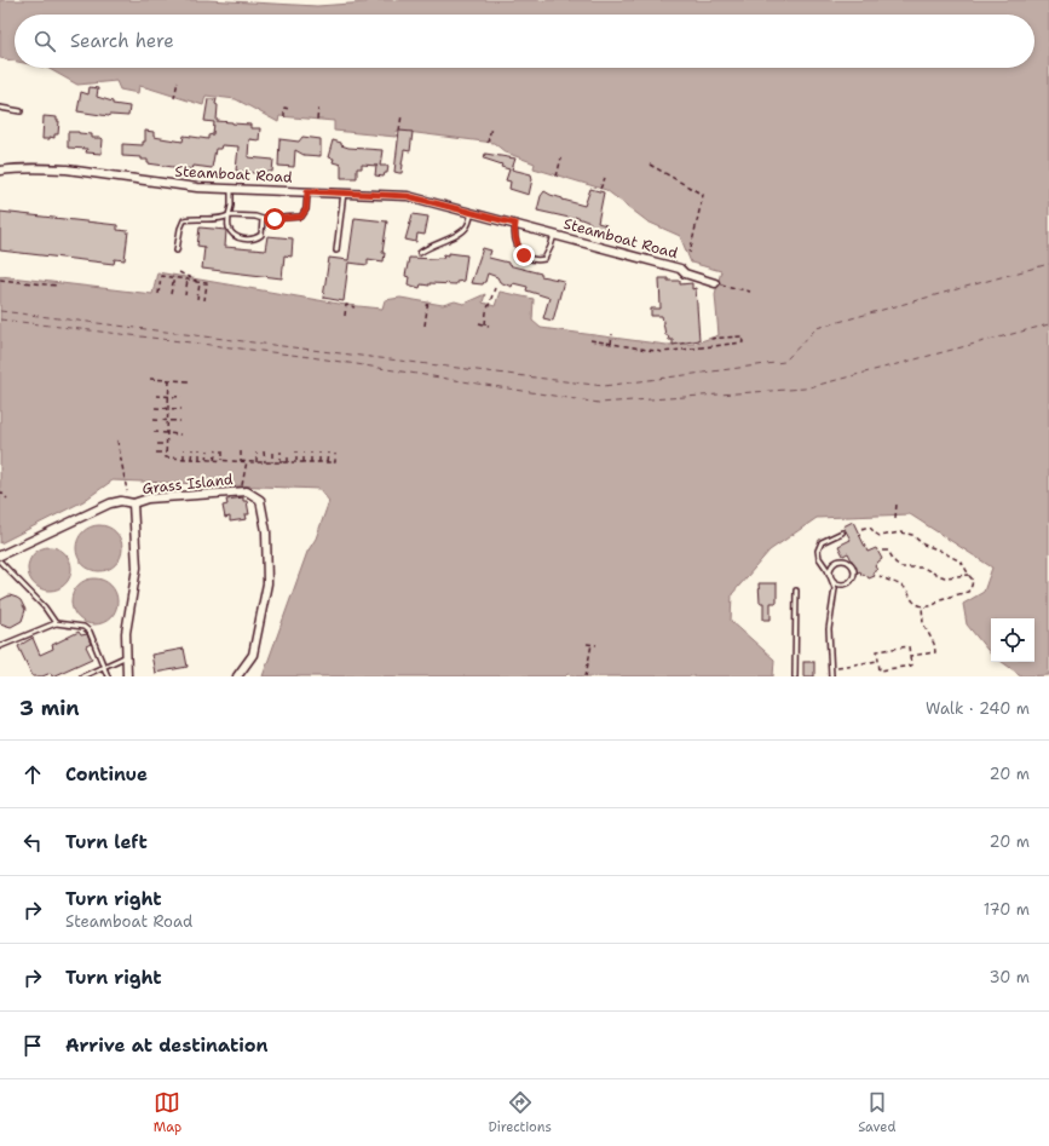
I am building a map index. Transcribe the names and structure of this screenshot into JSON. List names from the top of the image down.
{
  "streets": {
    "street": ["Steamboat Road", "Grass Island"]
  },
  "page": {
    "search": "Search here",
    "heading": ["3 min", "Walk · 240 m"],
    "list": [
      ["Continue", "20 m"],
      ["Turn left", "20 m"],
      ["Turn right", "Steamboat Road", "170 m"],
      ["Turn right", "30 m"],
      "Arrive at destination"
    ],
    "nav": ["Map", "Directions", "Saved"]
  }
}
